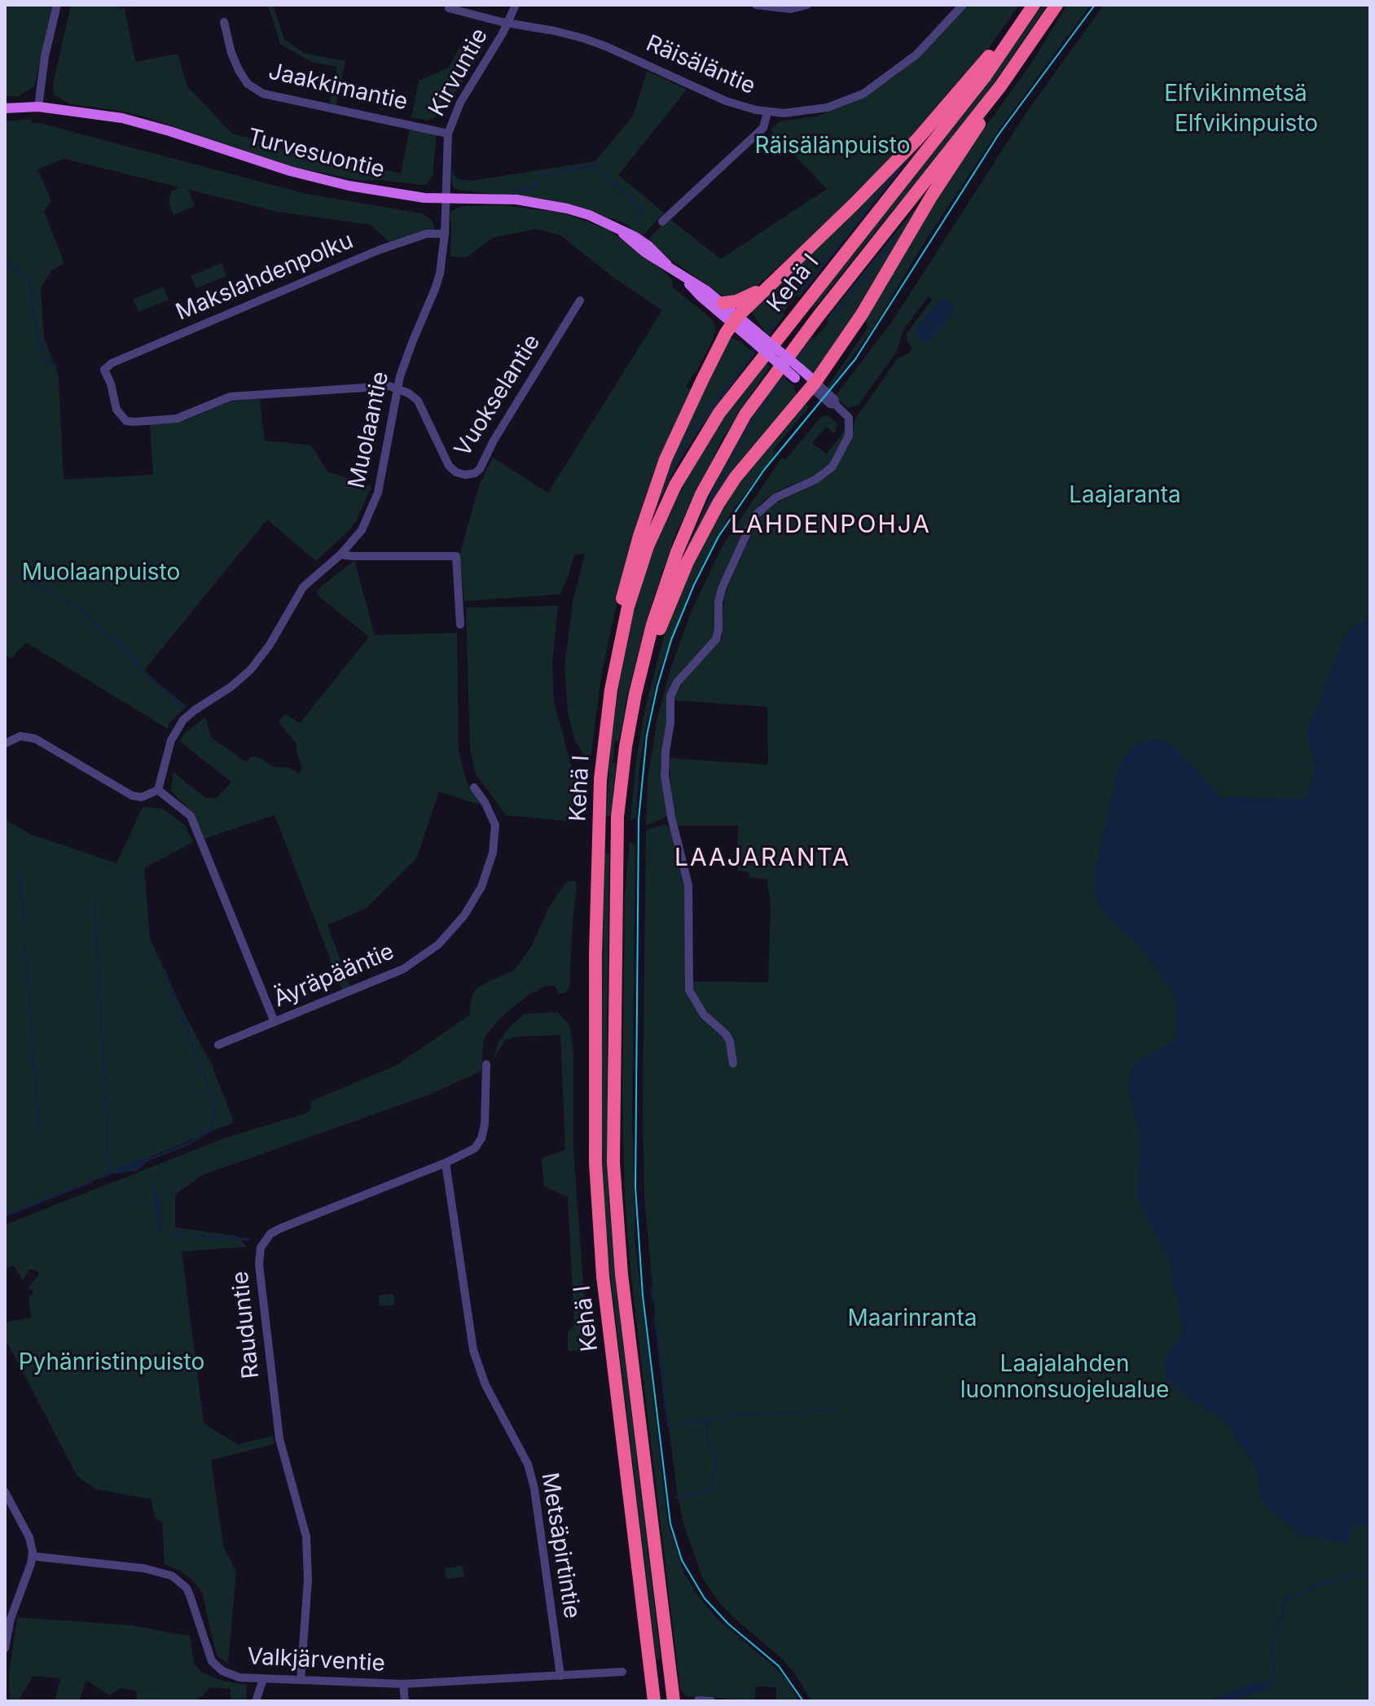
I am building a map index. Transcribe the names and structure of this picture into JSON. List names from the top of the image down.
{
  "streets": {
    "highway": ["Kehä I"],
    "main road": ["Turvesuontie"],
    "street": [
      "Räisäläntie",
      "Kirvuntie",
      "Jaakkimantie",
      "Makslahdenpolku",
      "Vuokselantie",
      "Muolaantie",
      "Äyräpääntie",
      "Rauduntie",
      "Metsäpirtintie",
      "Valkjärventie"
    ]
  },
  "crossings": [
    ["Räisäläntie", "Kirvuntie"],
    ["Kirvuntie", "Jaakkimantie"],
    ["Kirvuntie", "Turvesuontie"],
    ["Kirvuntie", "Muolaantie"],
    ["Turvesuontie", "Muolaantie"],
    ["Makslahdenpolku", "Vuokselantie"],
    ["Makslahdenpolku", "Muolaantie"],
    ["Vuokselantie", "Muolaantie"],
    ["Rauduntie", "Metsäpirtintie"],
    ["Rauduntie", "Valkjärventie"],
    ["Metsäpirtintie", "Valkjärventie"]
  ],
  "districts": ["LAHDENPOHJA", "LAAJARANTA"],
  "parks": [
    "Elfvikinmetsä",
    "Elfvikinpuisto",
    "Räisälänpuisto",
    "Laajaranta",
    "Muolaanpuisto",
    "Maarinranta",
    "Pyhänristinpuisto",
    "Laajalahden luonnonsuojelualue"
  ]
}
